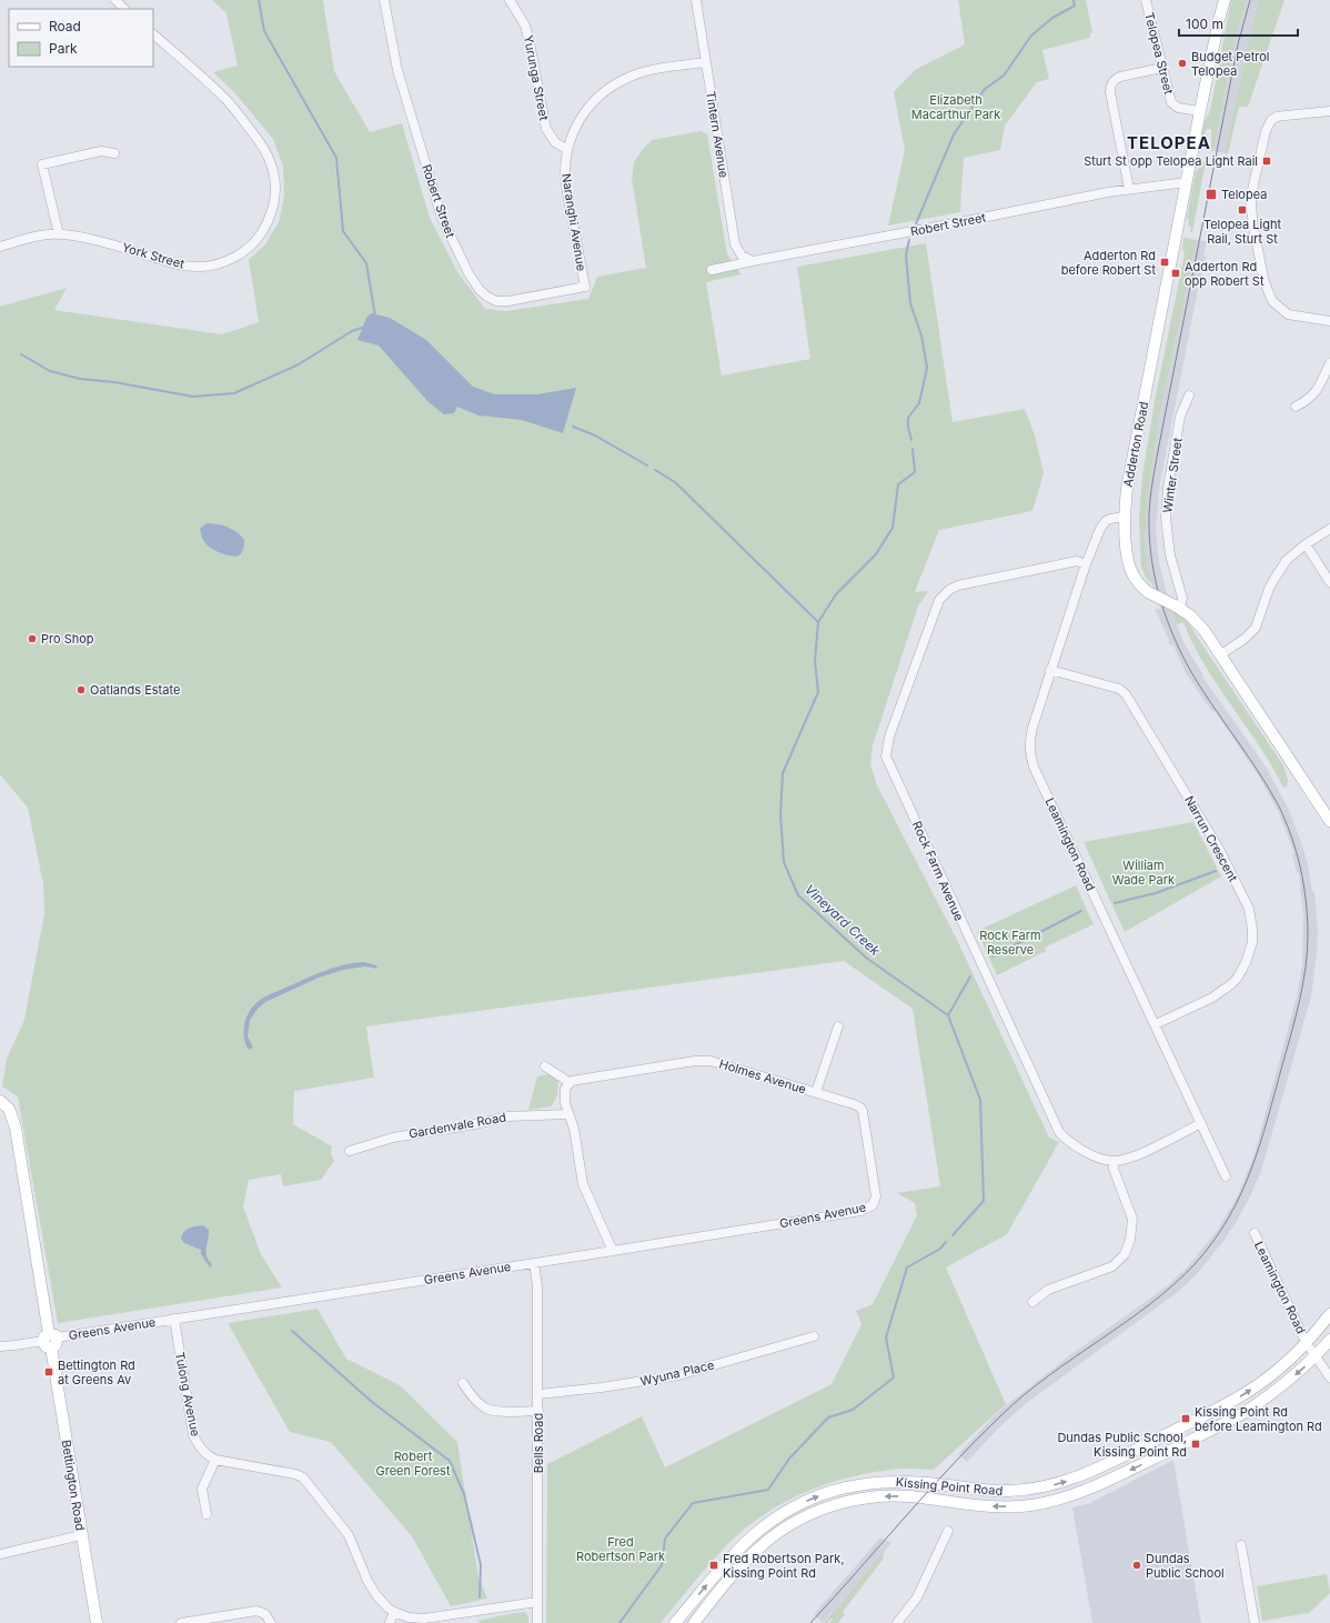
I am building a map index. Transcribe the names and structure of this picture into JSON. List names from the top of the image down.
{
  "streets": {
    "main road": ["Adderton Road", "Bettington Road", "Kissing Point Road"],
    "street": [
      "Telopea Street",
      "Yurunga Street",
      "Tintern Avenue",
      "Robert Street",
      "Naranghi Avenue",
      "York Street",
      "Winter Street",
      "Narrun Crescent",
      "Leamington Road",
      "Rock Farm Avenue",
      "Holmes Avenue",
      "Gardenvale Road",
      "Greens Avenue",
      "Wyuna Place",
      "Tulong Avenue",
      "Bells Road"
    ]
  },
  "crossings": [
    ["Telopea Street", "Adderton Road"],
    ["Yurunga Street", "Naranghi Avenue"],
    ["Tintern Avenue", "Robert Street"],
    ["Tintern Avenue", "Naranghi Avenue"],
    ["Robert Street", "Naranghi Avenue"],
    ["Robert Street", "Adderton Road"],
    ["Adderton Road", "Winter Street"],
    ["Adderton Road", "Leamington Road"],
    ["Narrun Crescent", "Leamington Road"],
    ["Leamington Road", "Rock Farm Avenue"],
    ["Leamington Road", "Kissing Point Road"],
    ["Holmes Avenue", "Greens Avenue"],
    ["Greens Avenue", "Tulong Avenue"],
    ["Greens Avenue", "Bells Road"],
    ["Greens Avenue", "Bettington Road"],
    ["Wyuna Place", "Bells Road"]
  ],
  "districts": ["TELOPEA"],
  "water": ["Vineyard Creek"],
  "parks": [
    "Elizabeth Macarthur Park",
    "William Wade Park",
    "Rock Farm Reserve",
    "Robert Green Forest",
    "Fred Robertson Park"
  ],
  "places": {
    "other": [
      "Budget Petrol Telopea",
      "Pro Shop",
      "Oatlands Estate",
      "Dundas Public School"
    ],
    "transit": [
      "Sturt St opp Telopea Light Rail",
      "Telopea",
      "Telopea Light Rail, Sturt St",
      "Adderton Rd before Robert St",
      "Adderton Rd opp Robert St",
      "Bettington Rd at Greens Av",
      "Kissing Point Rd before Leamington Rd",
      "Dundas Public School, Kissing Point Rd",
      "Fred Robertson Park, Kissing Point Rd"
    ]
  },
  "legend": ["Road", "Park"],
  "scale_bar": "100 m"
}
